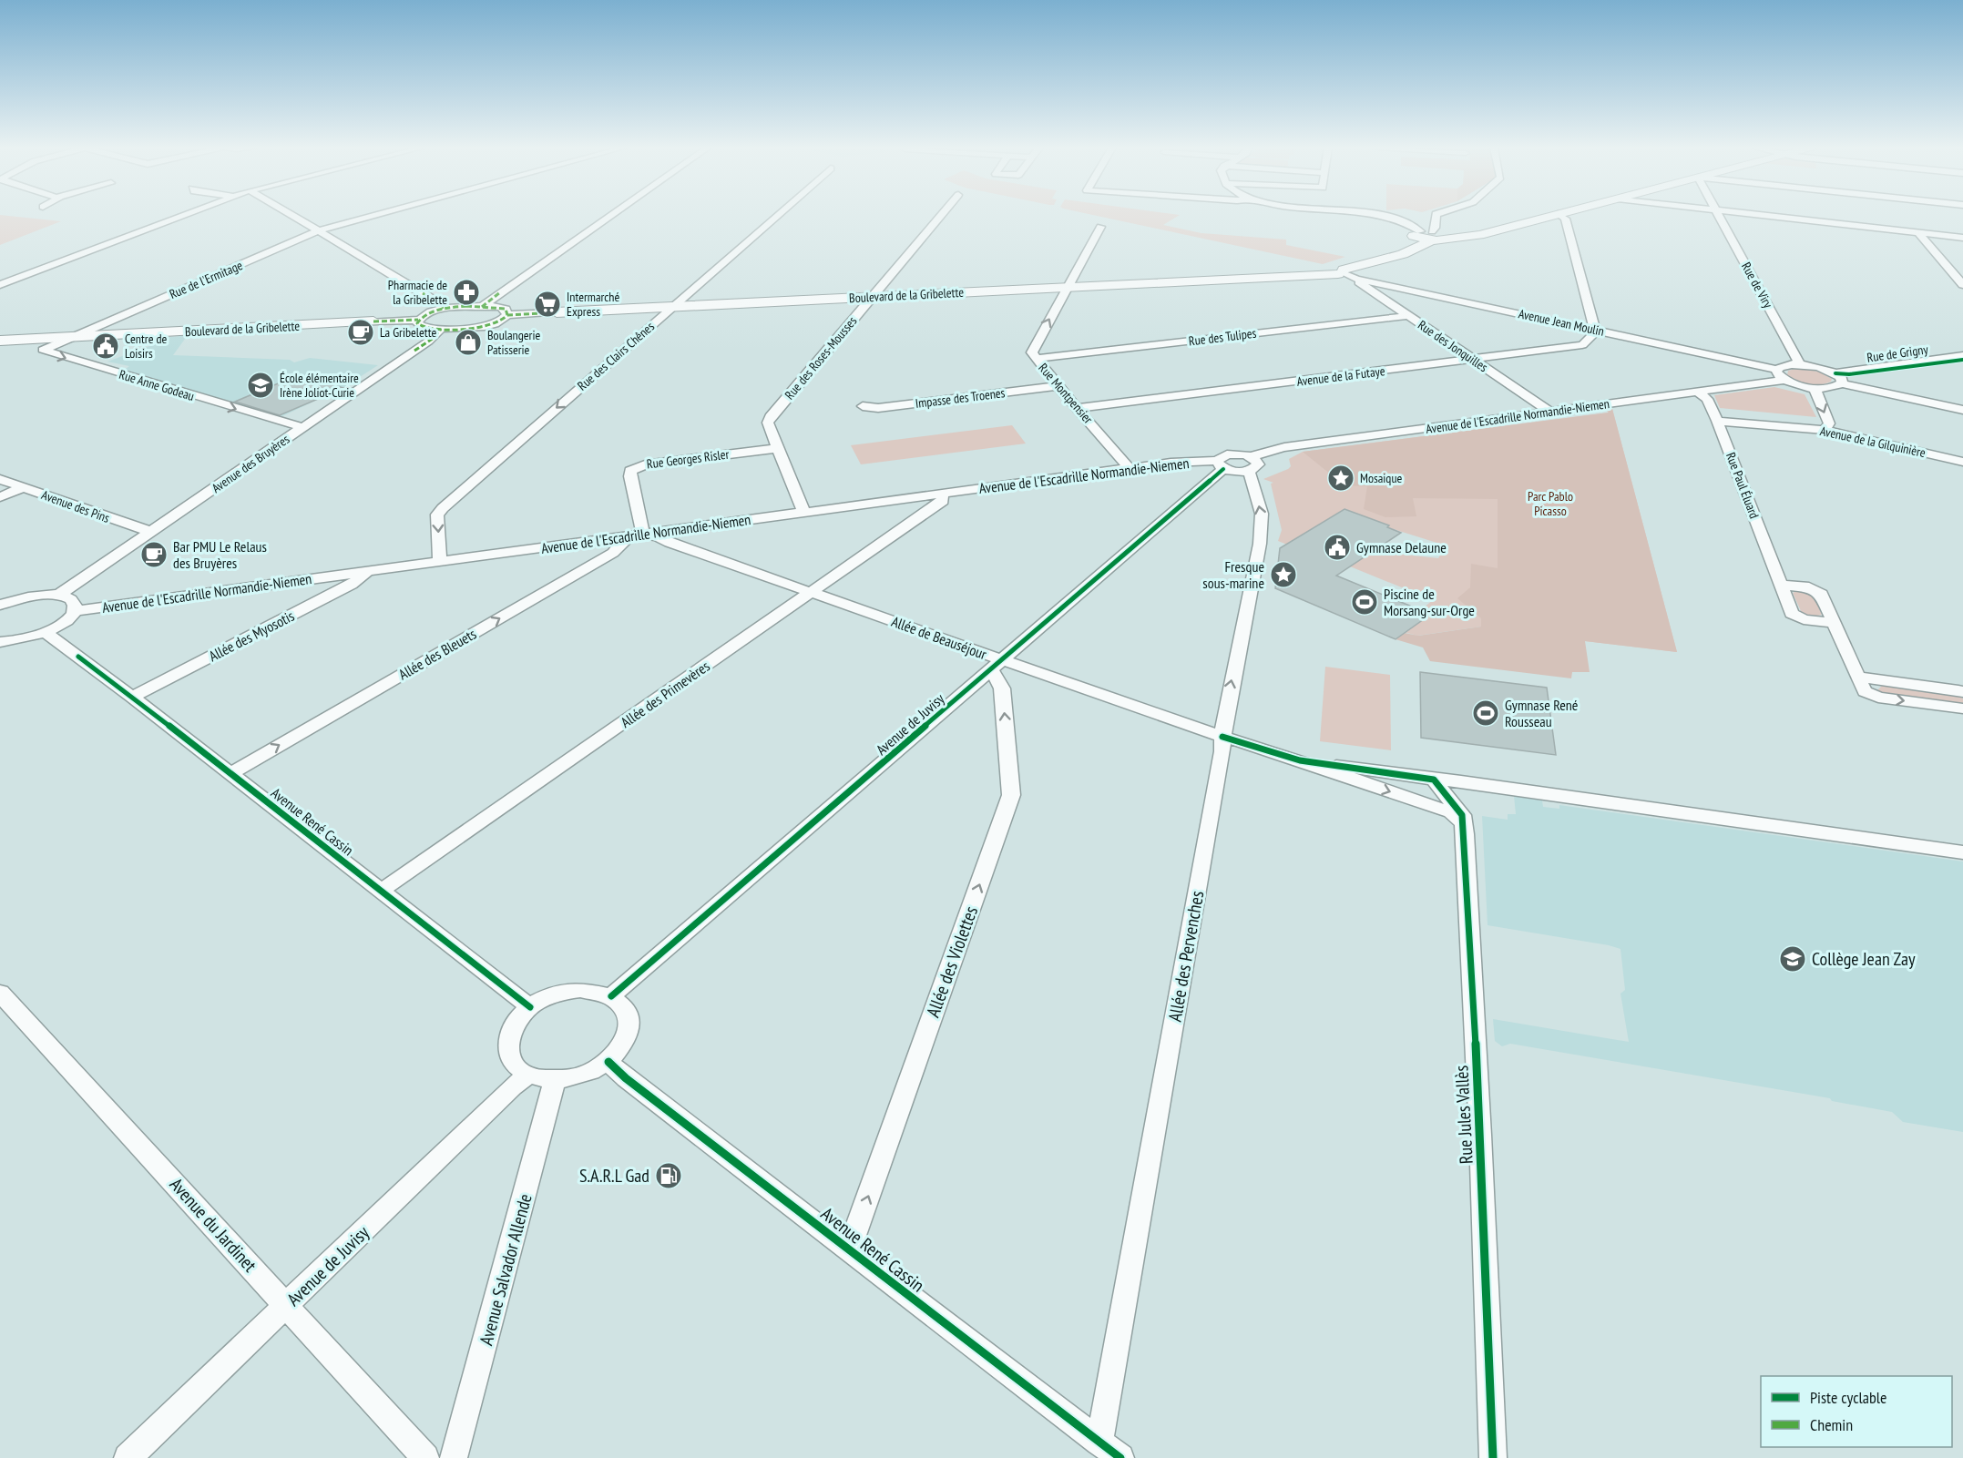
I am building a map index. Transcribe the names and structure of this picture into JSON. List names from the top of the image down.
{
  "streets": {
    "main road": ["Boulevard de la Gribelette"],
    "street": [
      "Rue de l'Ermitage",
      "Rue de Viry",
      "Avenue Jean Moulin",
      "Rue des Tulipes",
      "Rue des Jonquilles",
      "Rue de Grigny",
      "Rue des Clairs Chênes",
      "Rue des Roses-Mousses",
      "Avenue de la Futaye",
      "Rue Anne Godeau",
      "Rue Montpensier",
      "Impasse des Troenes",
      "Avenue de l'Escadrille Normandie-Niemen",
      "Avenue de la Gilquinière",
      "Rue Georges Risler",
      "Avenue des Bruyères",
      "Rue Paul Éluard",
      "Avenue des Pins",
      "Allée des Myosotis",
      "Allée de Beauséjour",
      "Allée des Bleuets",
      "Allée des Primevères",
      "Avenue de Juvisy",
      "Avenue René Cassin",
      "Allée des Pervenches",
      "Allée des Violettes",
      "Rue Jules Vallès",
      "Avenue du Jardinet",
      "Avenue Salvador Allende"
    ]
  },
  "crossings": [
    ["Rue de l'Ermitage", "Boulevard de la Gribelette"],
    ["Rue de l'Ermitage", "Rue Anne Godeau"],
    ["Boulevard de la Gribelette", "Avenue Jean Moulin"],
    ["Boulevard de la Gribelette", "Rue des Jonquilles"],
    ["Boulevard de la Gribelette", "Rue des Clairs Chênes"],
    ["Boulevard de la Gribelette", "Rue des Roses-Mousses"],
    ["Boulevard de la Gribelette", "Rue Anne Godeau"],
    ["Boulevard de la Gribelette", "Rue Montpensier"],
    ["Avenue Jean Moulin", "Rue des Jonquilles"],
    ["Avenue Jean Moulin", "Avenue de la Futaye"],
    ["Rue des Tulipes", "Rue des Jonquilles"],
    ["Rue des Tulipes", "Rue Montpensier"],
    ["Rue des Jonquilles", "Avenue de la Futaye"],
    ["Rue des Jonquilles", "Avenue de l'Escadrille Normandie-Niemen"],
    ["Rue des Clairs Chênes", "Avenue de l'Escadrille Normandie-Niemen"],
    ["Rue des Roses-Mousses", "Avenue de l'Escadrille Normandie-Niemen"],
    ["Rue des Roses-Mousses", "Rue Georges Risler"],
    ["Avenue de la Futaye", "Rue Montpensier"],
    ["Rue Anne Godeau", "Avenue des Bruyères"],
    ["Rue Montpensier", "Impasse des Troenes"],
    ["Rue Montpensier", "Avenue de l'Escadrille Normandie-Niemen"],
    ["Avenue de l'Escadrille Normandie-Niemen", "Rue Georges Risler"],
    ["Avenue de l'Escadrille Normandie-Niemen", "Rue Paul Éluard"],
    ["Avenue de l'Escadrille Normandie-Niemen", "Allée des Myosotis"],
    ["Avenue de l'Escadrille Normandie-Niemen", "Allée de Beauséjour"],
    ["Avenue de l'Escadrille Normandie-Niemen", "Allée des Bleuets"],
    ["Avenue de l'Escadrille Normandie-Niemen", "Allée des Primevères"],
    ["Avenue de l'Escadrille Normandie-Niemen", "Avenue de Juvisy"],
    ["Avenue de l'Escadrille Normandie-Niemen", "Allée des Pervenches"],
    ["Avenue de la Gilquinière", "Rue Paul Éluard"],
    ["Rue Georges Risler", "Allée de Beauséjour"],
    ["Rue Georges Risler", "Allée des Bleuets"],
    ["Avenue des Bruyères", "Avenue des Pins"],
    ["Allée des Myosotis", "Avenue René Cassin"],
    ["Allée de Beauséjour", "Allée des Bleuets"],
    ["Allée de Beauséjour", "Allée des Primevères"],
    ["Allée de Beauséjour", "Avenue de Juvisy"],
    ["Allée de Beauséjour", "Allée des Pervenches"],
    ["Allée de Beauséjour", "Allée des Violettes"],
    ["Allée des Bleuets", "Avenue René Cassin"],
    ["Allée des Primevères", "Avenue René Cassin"],
    ["Avenue de Juvisy", "Avenue René Cassin"],
    ["Avenue de Juvisy", "Allée des Violettes"],
    ["Avenue de Juvisy", "Avenue du Jardinet"],
    ["Avenue de Juvisy", "Avenue Salvador Allende"],
    ["Avenue René Cassin", "Allée des Pervenches"],
    ["Avenue René Cassin", "Allée des Violettes"],
    ["Avenue René Cassin", "Avenue Salvador Allende"]
  ],
  "one_way": ["Rue Anne Godeau", "Allée des Bleuets", "Allée des Violettes"],
  "parks": ["Parc Pablo Picasso"],
  "places": {
    "pharmacy": ["Pharmacie de la Gribelette"],
    "supermarket": ["Intermarché Express"],
    "cafe": ["La Gribelette", "Bar PMU Le Relaus des Bruyères"],
    "shop": ["Boulangerie Patisserie"],
    "public building": ["Centre de Loisirs", "Gymnase Delaune"],
    "school or university": ["École élémentaire Irène Joliot-Curie", "Collège Jean Zay"],
    "place": ["Mosaique", "Fresque sous-marine"],
    "sports": ["Piscine de Morsang-sur-Orge", "Gymnase René Rousseau"],
    "fuel station": ["S.A.R.L Gad"]
  },
  "legend": ["Piste cyclable", "Chemin"]
}
